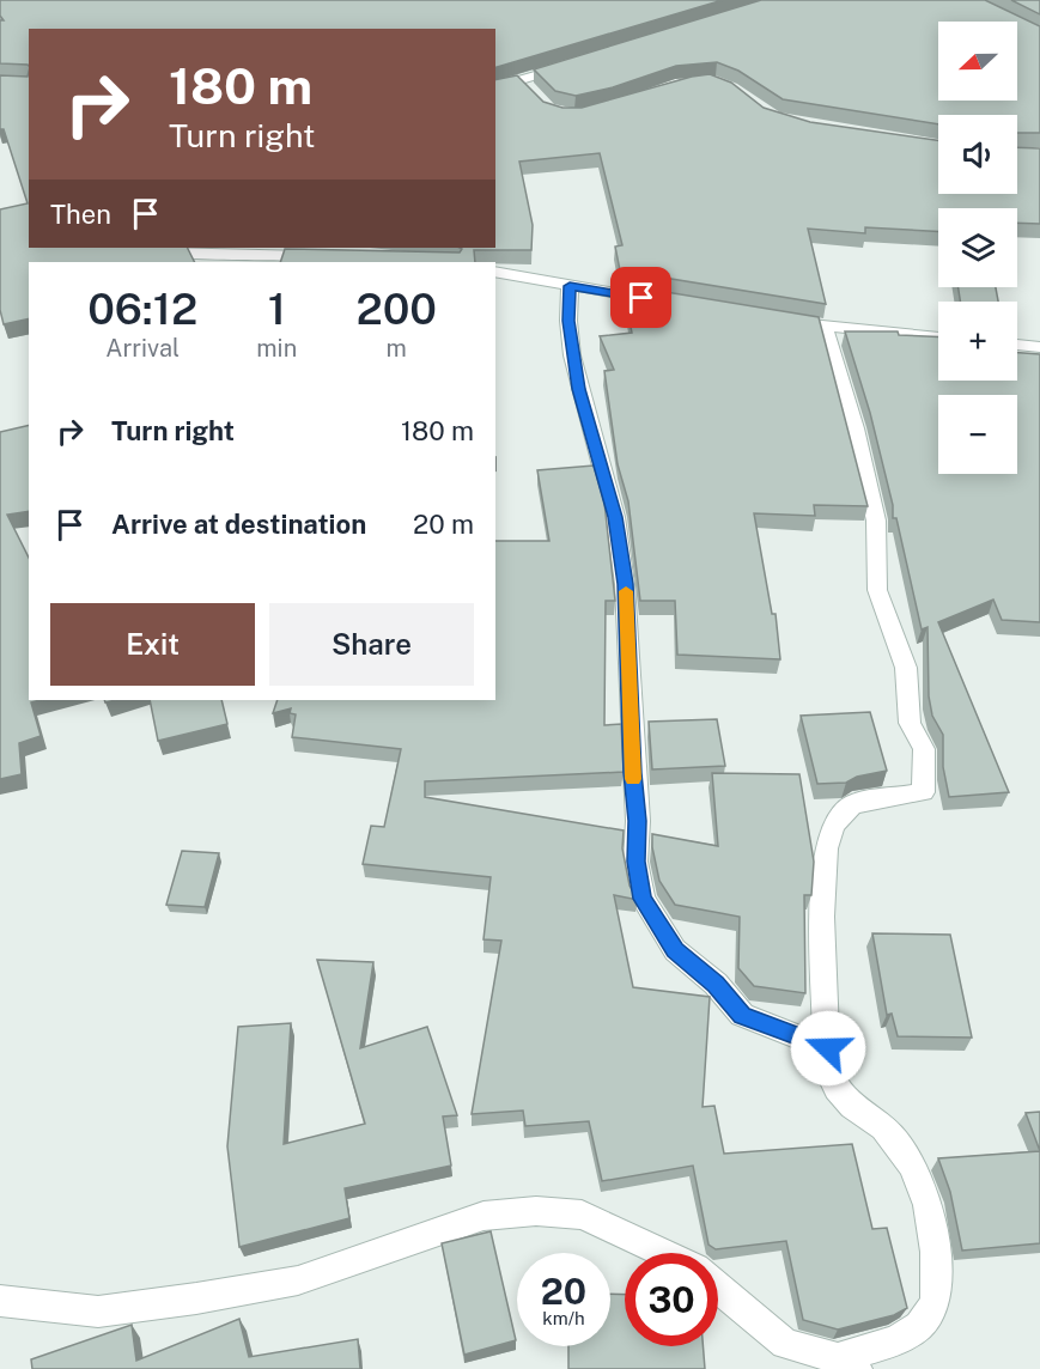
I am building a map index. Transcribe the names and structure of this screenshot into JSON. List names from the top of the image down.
{
  "north": "left",
  "page": {
    "map_buttons": ["+", "−"],
    "turn": ["180 m", "Turn right"],
    "then": "Then",
    "eta": [
      "06:12",
      "Arrival",
      "1",
      "min",
      "200",
      "m"
    ],
    "list": [
      {
        "name": "Turn right",
        "value": "180 m"
      },
      {
        "name": "Arrive at destination",
        "value": "20 m"
      }
    ],
    "buttons": ["Exit", "Share"],
    "speed": "20 km/h",
    "limit": "30"
  }
}
